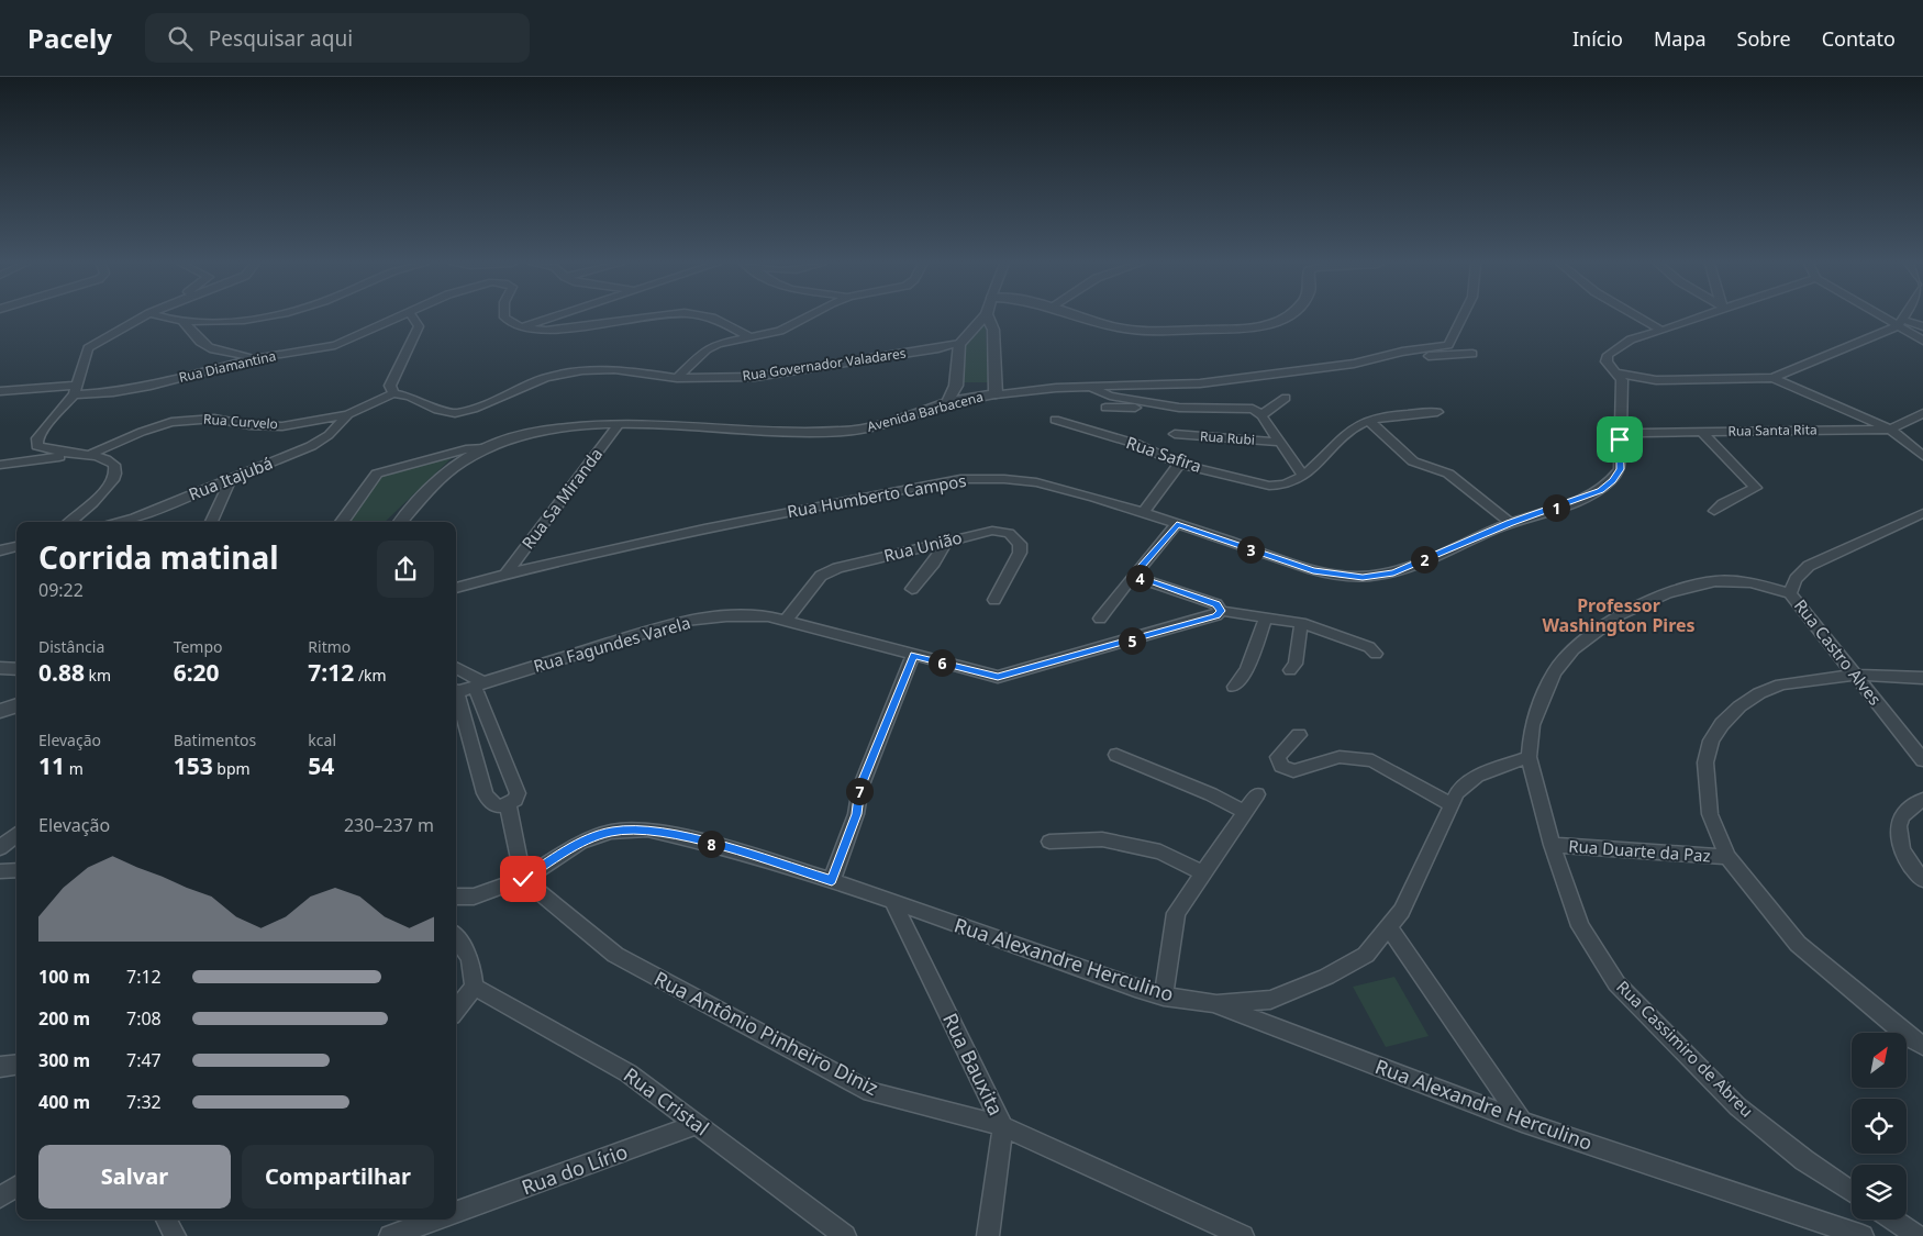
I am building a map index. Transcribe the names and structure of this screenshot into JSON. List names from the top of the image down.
{
  "streets": {
    "street": [
      "Rua Governador Valadares",
      "Rua Diamantina",
      "Avenida Barbacena",
      "Rua Curvelo",
      "Rua Santa Rita",
      "Rua Rubi",
      "Rua Safira",
      "Rua Itajubá",
      "Rua Humberto Campos",
      "Rua Sa Miranda",
      "Rua União",
      "Rua Fagundes Varela",
      "Rua Castro Alves",
      "Rua Duarte da Paz",
      "Rua Alexandre Herculino",
      "Rua Antônio Pinheiro Diniz",
      "Rua Cassimiro de Abreu",
      "Rua Bauxita",
      "Rua Cristal",
      "Rua do Lírio"
    ]
  },
  "crossings": [
    ["Rua Governador Valadares", "Rua Curvelo"],
    ["Avenida Barbacena", "Rua Sa Miranda"],
    ["Rua Curvelo", "Rua Itajubá"],
    ["Rua Santa Rita", "Rua Humberto Campos"],
    ["Rua Humberto Campos", "Rua Sa Miranda"],
    ["Rua União", "Rua Fagundes Varela"],
    ["Rua Castro Alves", "Rua Cassimiro de Abreu"],
    ["Rua Duarte da Paz", "Rua Cassimiro de Abreu"],
    ["Rua Alexandre Herculino", "Rua Antônio Pinheiro Diniz"],
    ["Rua Alexandre Herculino", "Rua Bauxita"],
    ["Rua Antônio Pinheiro Diniz", "Rua Bauxita"],
    ["Rua Cristal", "Rua do Lírio"]
  ],
  "districts": ["Professor Washington Pires"],
  "north": "top right",
  "page": {
    "header": "Pacely",
    "search": "Pesquisar aqui",
    "nav": [
      "Início",
      "Mapa",
      "Sobre",
      "Contato"
    ],
    "pins": [
      "1",
      "3",
      "2",
      "4",
      "5",
      "6",
      "7",
      "8"
    ],
    "heading": ["Corrida matinal", "09:22"],
    "stats": [
      ["Distância", "0.88 km"],
      ["Tempo", "6:20"],
      ["Ritmo", "7:12 /km"],
      ["Elevação", "11 m"],
      ["Batimentos", "153 bpm"],
      ["kcal", "54"]
    ],
    "chart": ["Elevação", "230–237 m"],
    "list": [
      {
        "name": "100 m",
        "note": "7:12"
      },
      {
        "name": "200 m",
        "note": "7:08"
      },
      {
        "name": "300 m",
        "note": "7:47"
      },
      {
        "name": "400 m",
        "note": "7:32"
      }
    ],
    "buttons": ["Salvar", "Compartilhar"]
  }
}
